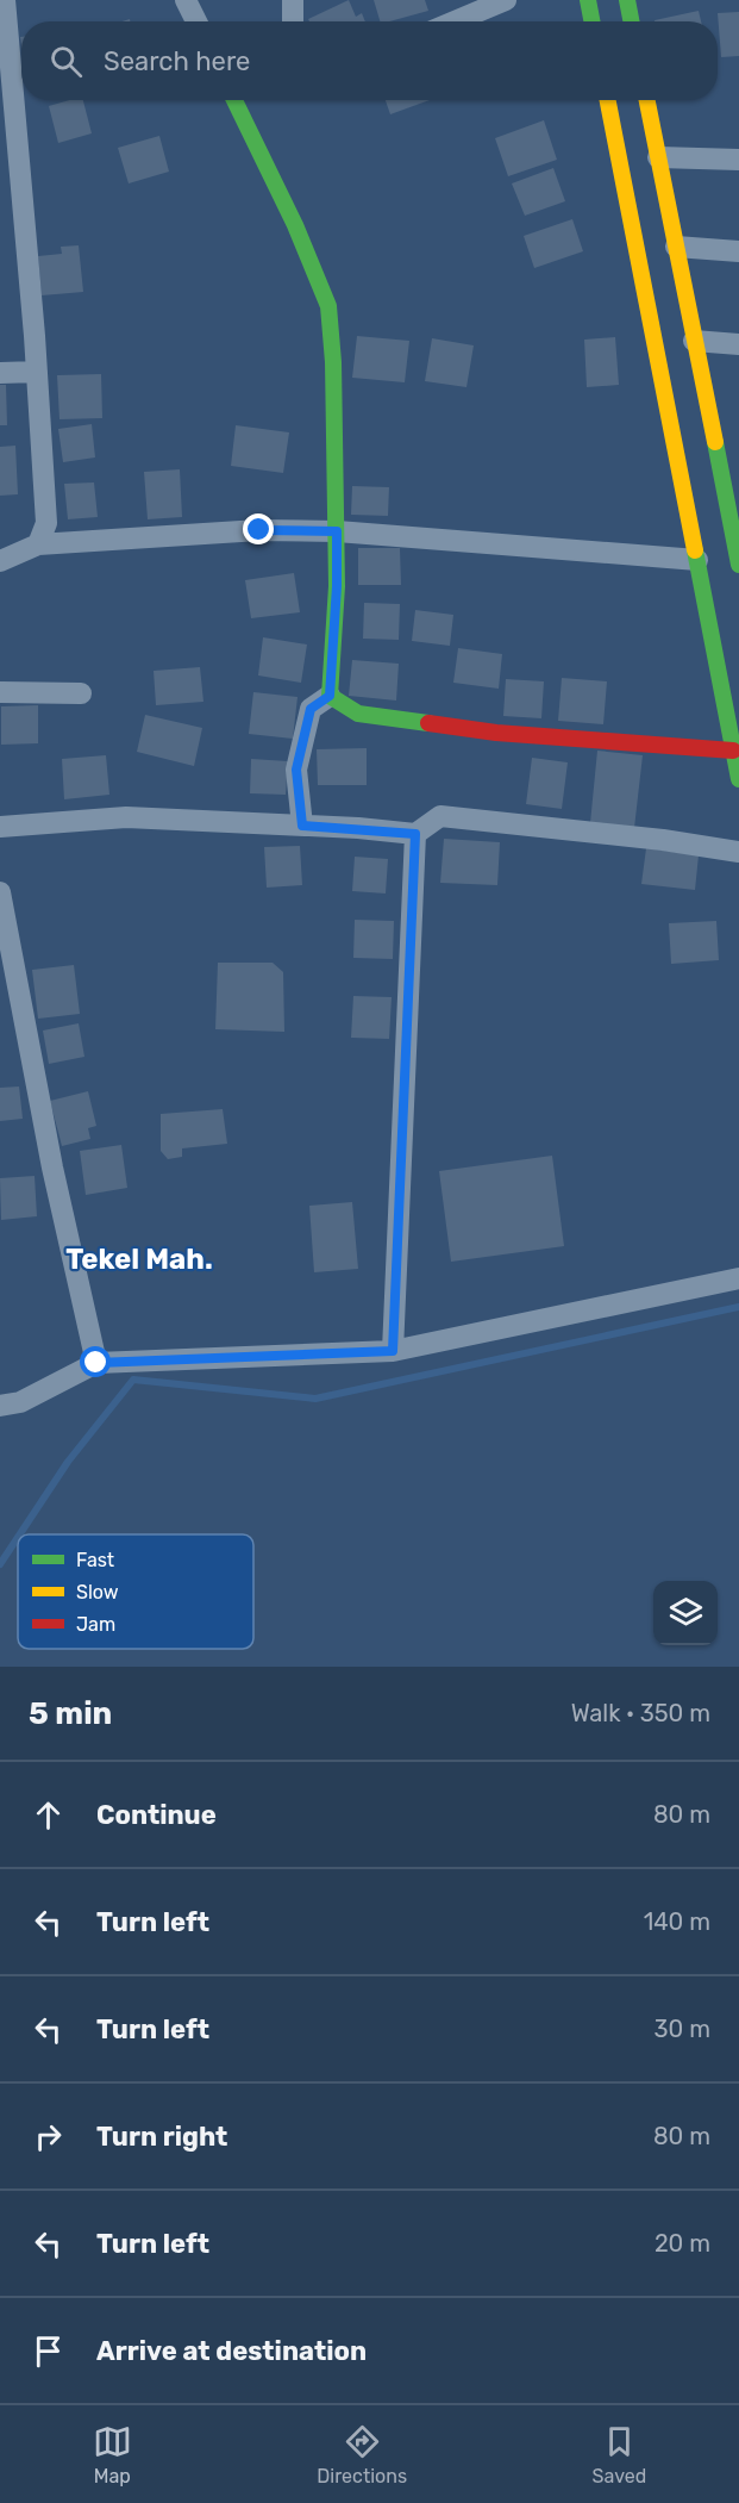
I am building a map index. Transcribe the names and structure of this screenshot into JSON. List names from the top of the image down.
{
  "districts": ["Tekel Mah."],
  "legend": ["Fast", "Slow", "Jam"],
  "page": {
    "search": "Search here",
    "heading": ["5 min", "Walk · 350 m"],
    "list": [
      ["Continue", "80 m"],
      ["Turn left", "140 m"],
      ["Turn left", "30 m"],
      ["Turn right", "80 m"],
      ["Turn left", "20 m"],
      "Arrive at destination"
    ],
    "nav": ["Map", "Directions", "Saved"]
  }
}
